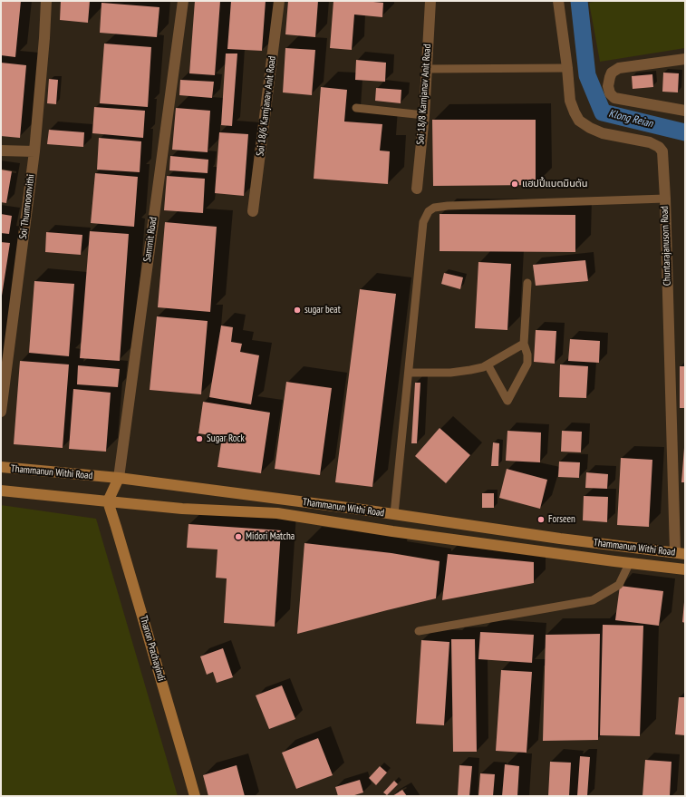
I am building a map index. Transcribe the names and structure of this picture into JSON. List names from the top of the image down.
{
  "streets": {
    "street": [
      "Soi 18/8 Karnjanav Anit Road",
      "Soi 18/6 Karnjanav Anit Road",
      "Soi Thumnoonvithi",
      "Sammit Road",
      "Chuntarajanusorn Road",
      "Thammanun Withi Road",
      "Thanon Prachayindi"
    ]
  },
  "crossings": [
    ["Sammit Road", "Thammanun Withi Road"],
    ["Chuntarajanusorn Road", "Thammanun Withi Road"],
    ["Thammanun Withi Road", "Thanon Prachayindi"]
  ],
  "water": ["Klong Reian"],
  "places": [
    "แฮปปี้แบตมินตัน",
    "sugar beat",
    "Sugar Rock",
    "Forseen",
    "Midori Matcha"
  ]
}
